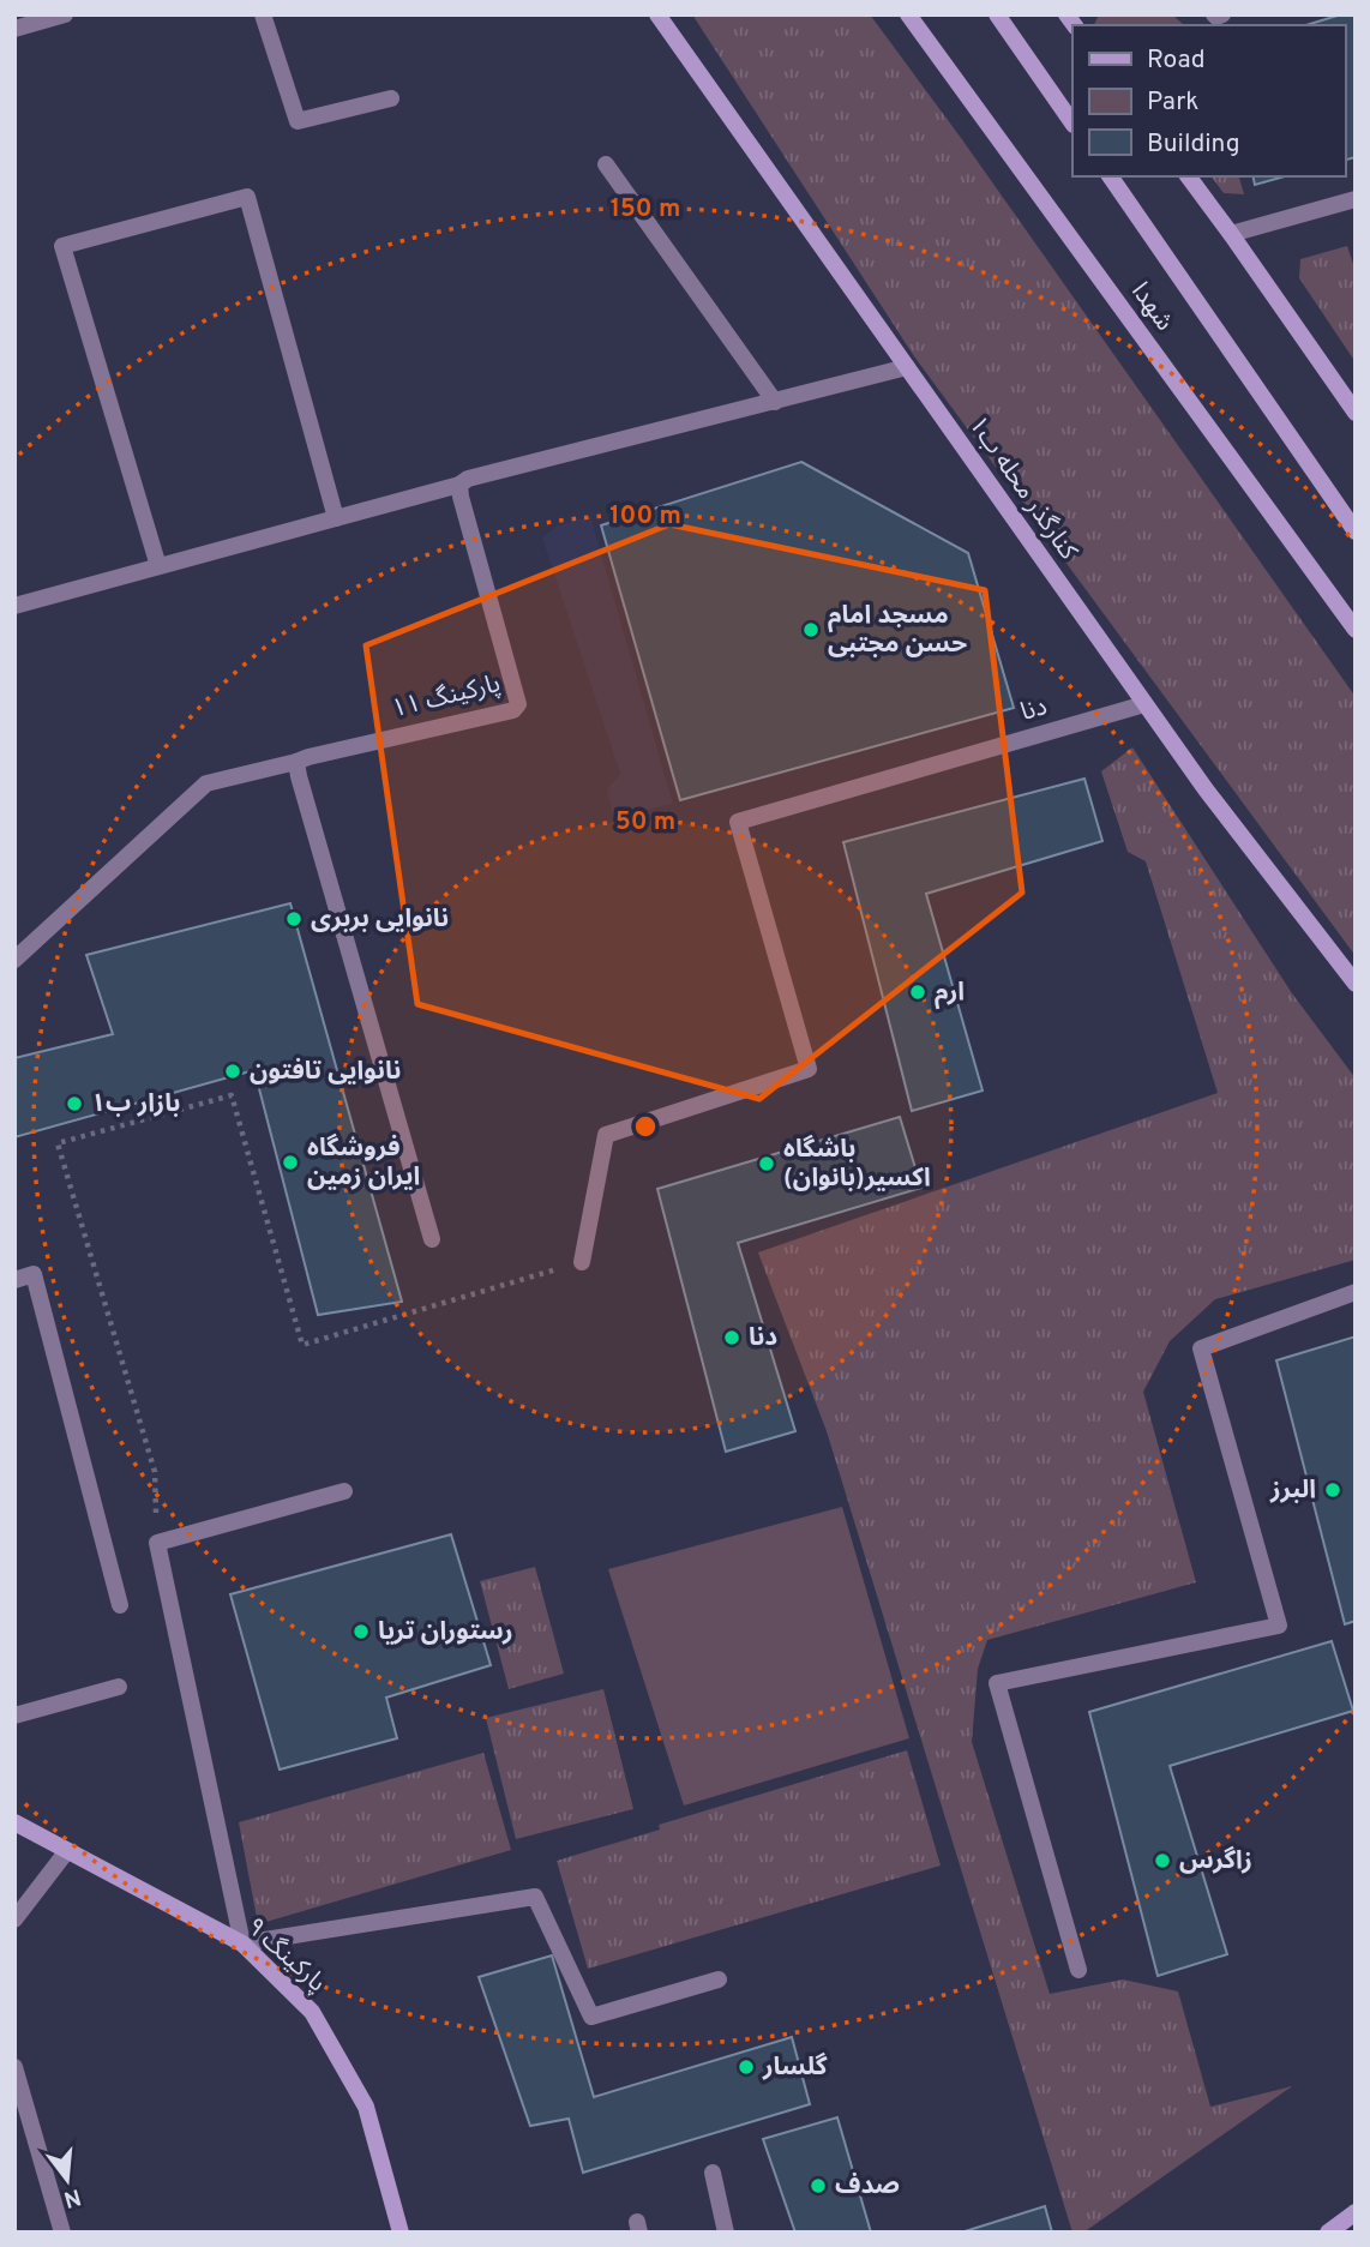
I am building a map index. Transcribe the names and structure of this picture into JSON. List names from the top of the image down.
{
  "streets": {
    "street": [
      "شهدا",
      "کنارگذر محله ب۱",
      "پارکینگ ۱۱",
      "دنا",
      "پارکینگ ۹"
    ]
  },
  "crossings": [
    ["کنارگذر محله ب۱", "دنا"]
  ],
  "places": [
    "مسجد امام حسن مجتبی",
    "نانوایی بربری",
    "ارم",
    "نانوایی تافتون",
    "بازار ب۱",
    "فروشگاه ایران زمین",
    "باشگاه اکسیر(بانوان)",
    "دنا",
    "البرز",
    "رستوران تریا",
    "زاگرس",
    "گلسار",
    "صدف"
  ],
  "legend": ["Road", "Park", "Building"],
  "north": "bottom",
  "rings": ["150 m", "100 m", "50 m"]
}
